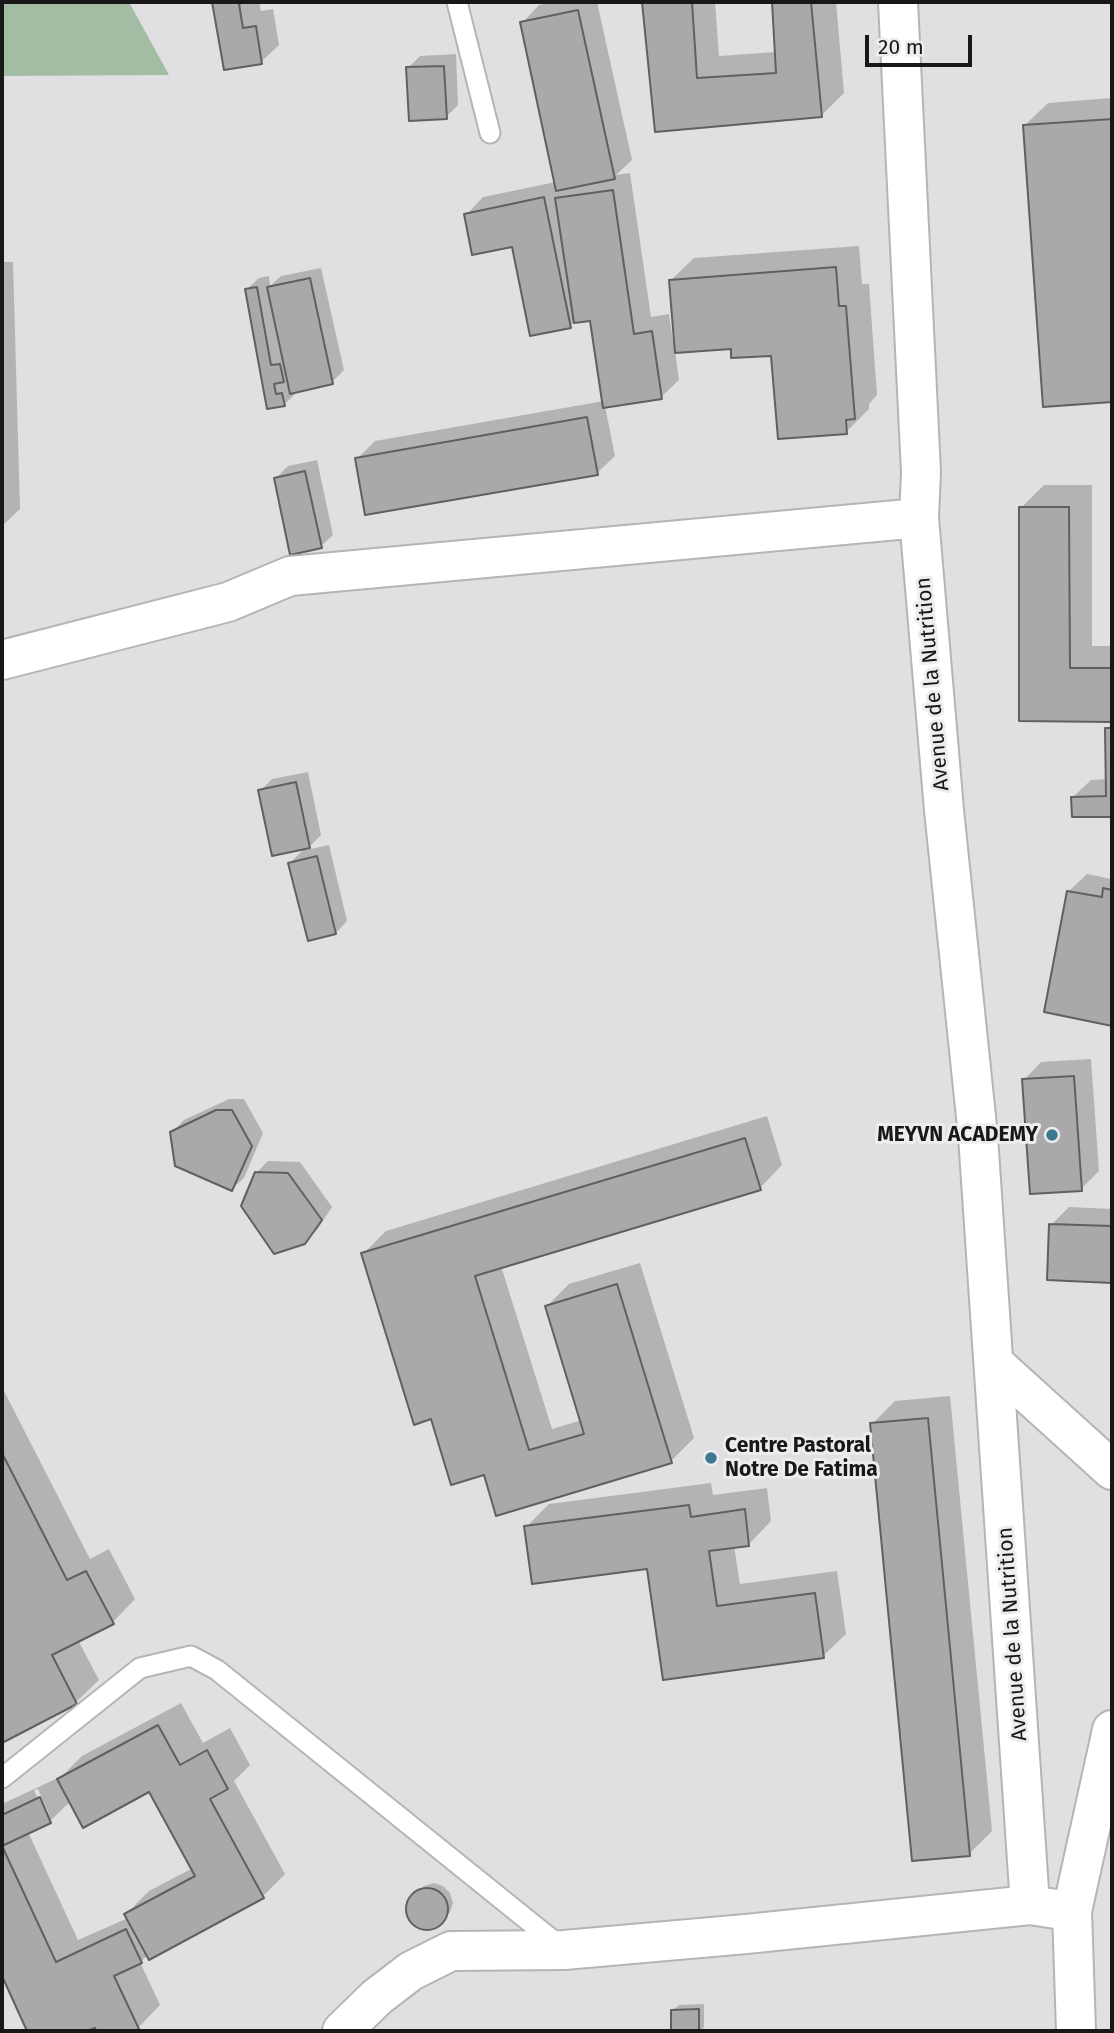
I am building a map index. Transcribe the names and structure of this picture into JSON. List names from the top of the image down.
{
  "streets": {
    "street": ["Avenue de la Nutrition"]
  },
  "places": ["MEYVN ACADEMY", "Centre Pastoral Notre De Fatima"],
  "scale_bar": "20 m"
}
